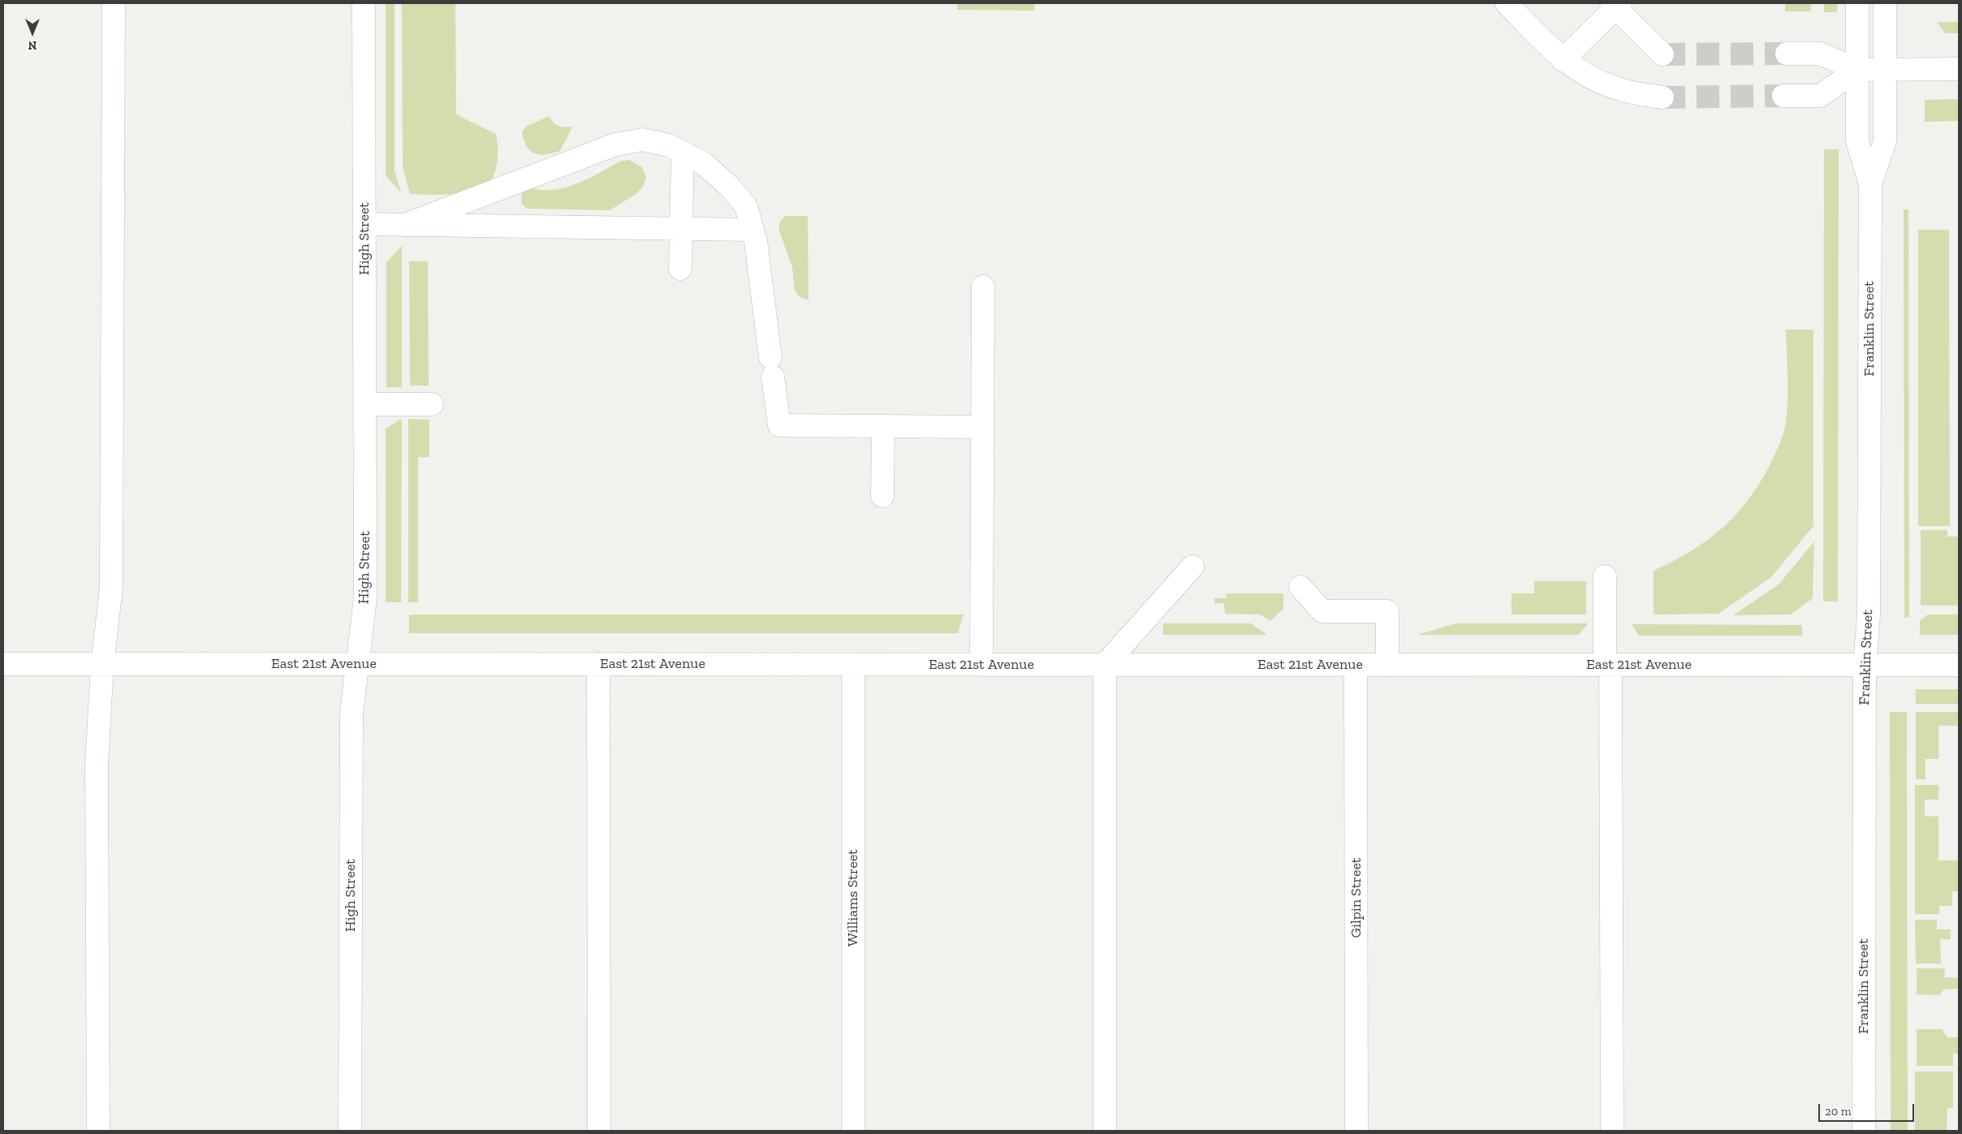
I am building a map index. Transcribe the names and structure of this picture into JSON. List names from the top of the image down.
{
  "streets": {
    "street": [
      "High Street",
      "Franklin Street",
      "East 21st Avenue",
      "Williams Street",
      "Gilpin Street"
    ]
  },
  "crossings": [
    ["High Street", "East 21st Avenue"],
    ["Franklin Street", "East 21st Avenue"],
    ["East 21st Avenue", "Williams Street"],
    ["East 21st Avenue", "Gilpin Street"]
  ],
  "scale_bar": "20 m",
  "north": "bottom"
}
